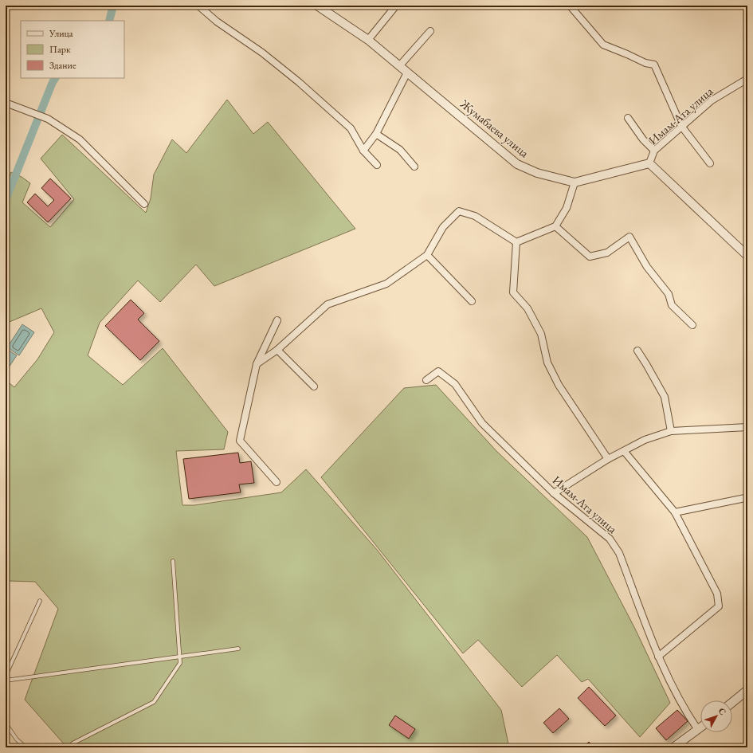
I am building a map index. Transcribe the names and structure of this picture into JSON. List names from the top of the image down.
{
  "streets": {
    "street": ["Имам-Ата улица", "Жумабаева улица"]
  },
  "crossings": [
    ["Имам-Ата улица", "Жумабаева улица"]
  ],
  "legend": ["Улица", "Парк", "Здание"],
  "north": "top right"
}
